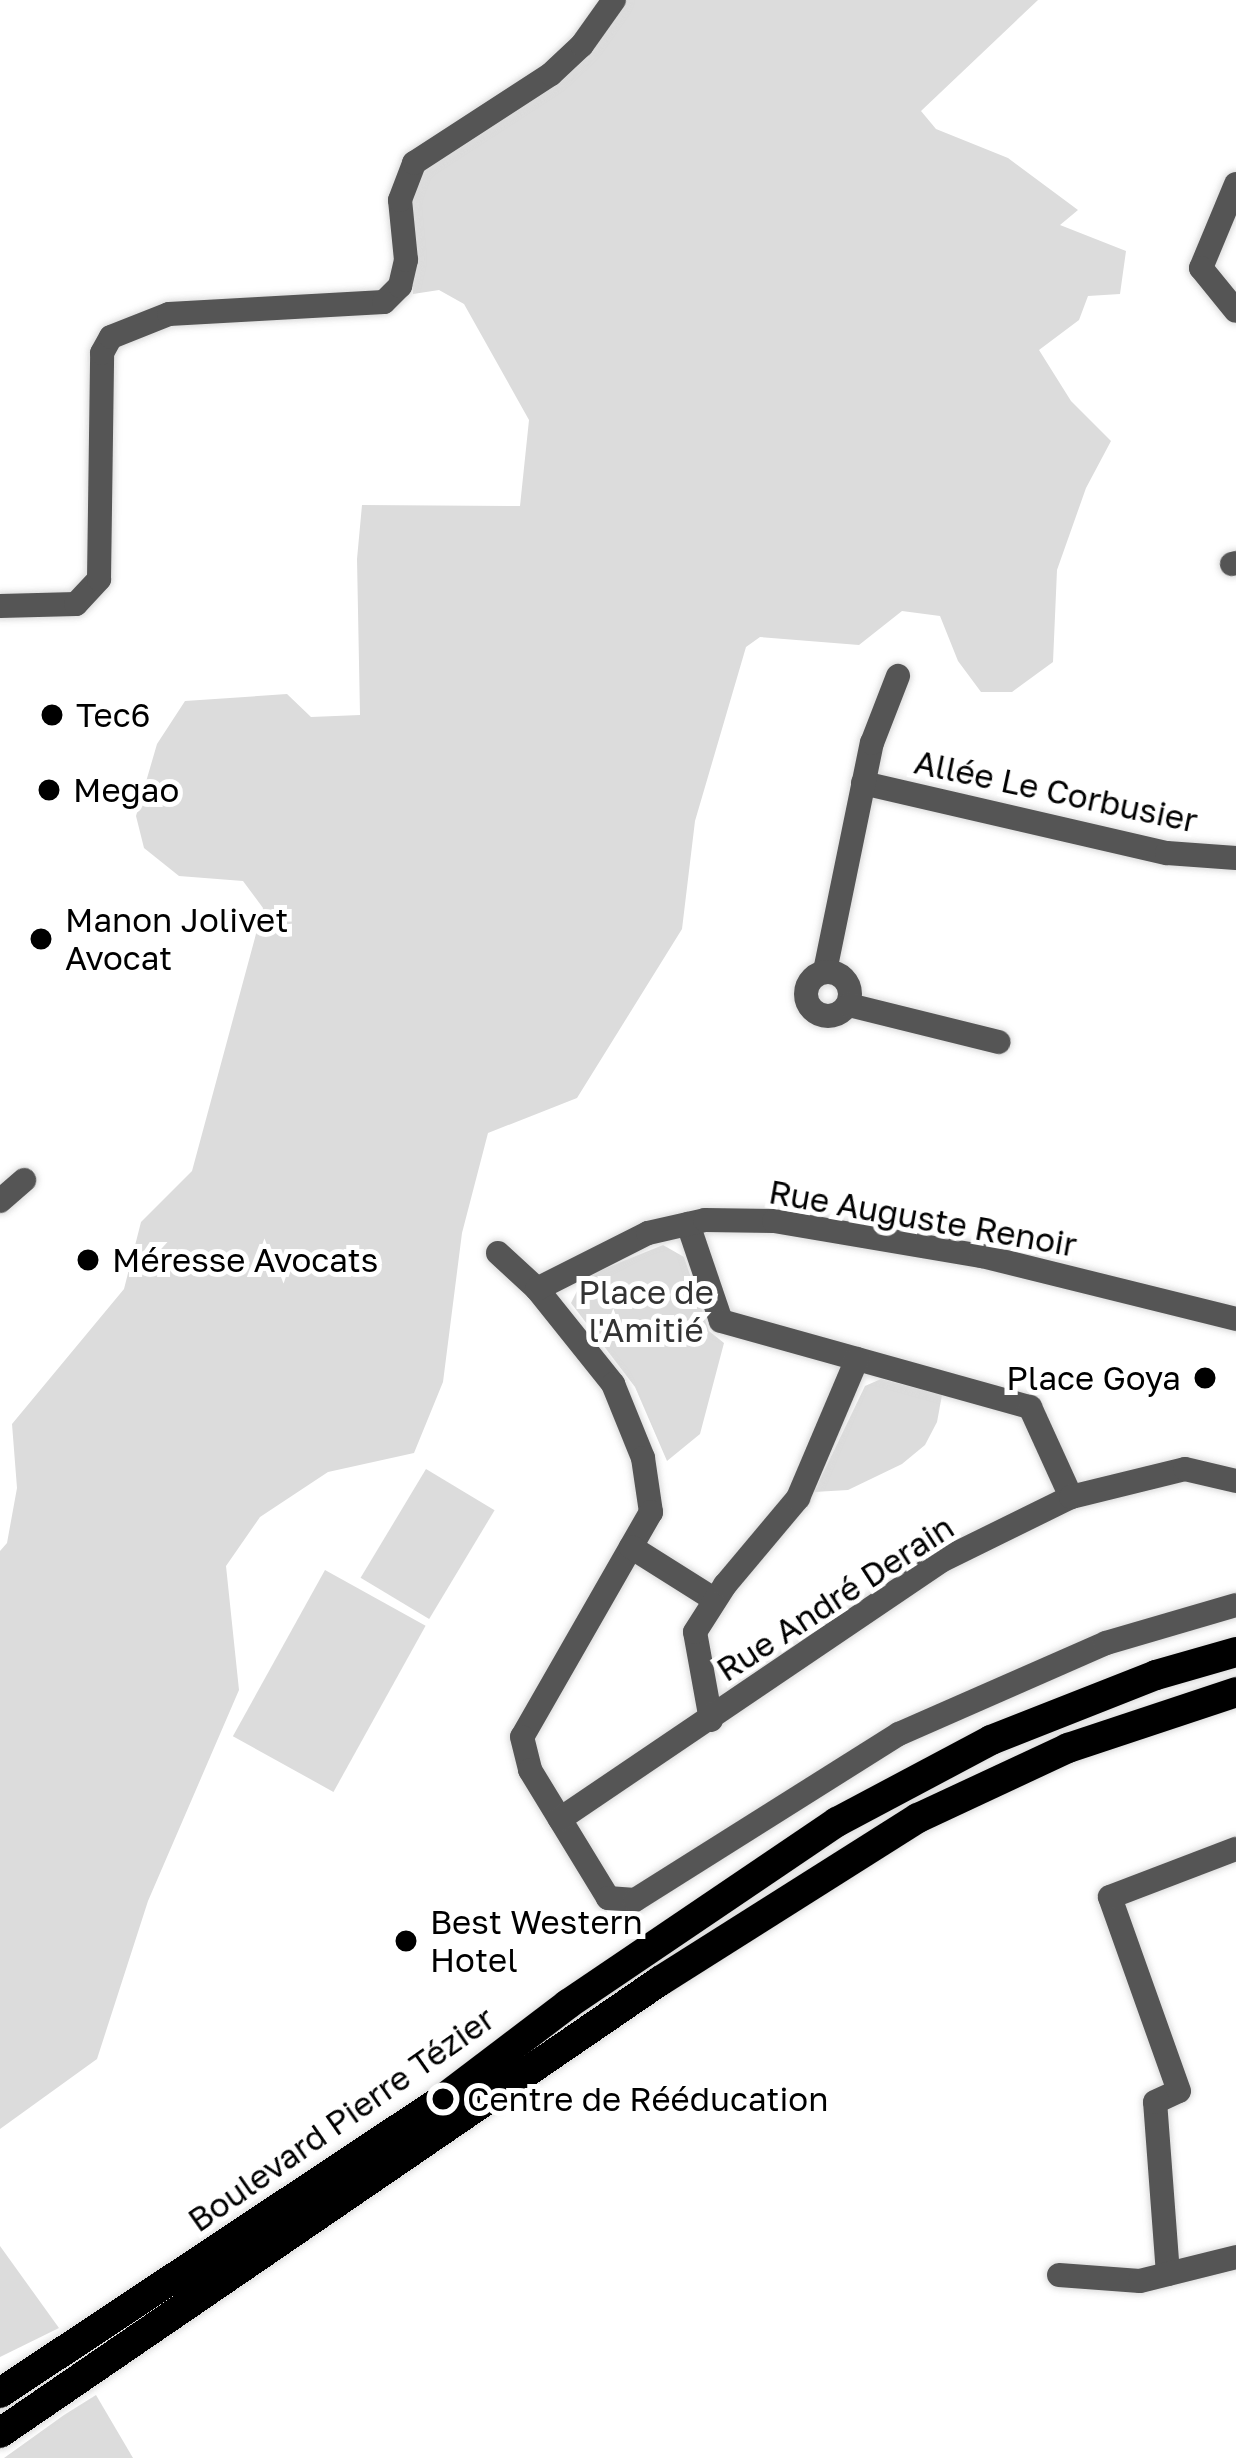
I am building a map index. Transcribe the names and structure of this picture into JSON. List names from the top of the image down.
{
  "streets": {
    "main road": ["Boulevard Pierre Tézier"],
    "street": ["Allée Le Corbusier", "Rue Auguste Renoir", "Rue André Derain"]
  },
  "parks": ["Place de l'Amitié"],
  "places": [
    "Tec6",
    "Megao",
    "Manon Jolivet Avocat",
    "Méresse Avocats",
    "Place Goya",
    "Best Western Hotel",
    "Centre de Rééducation"
  ]
}
